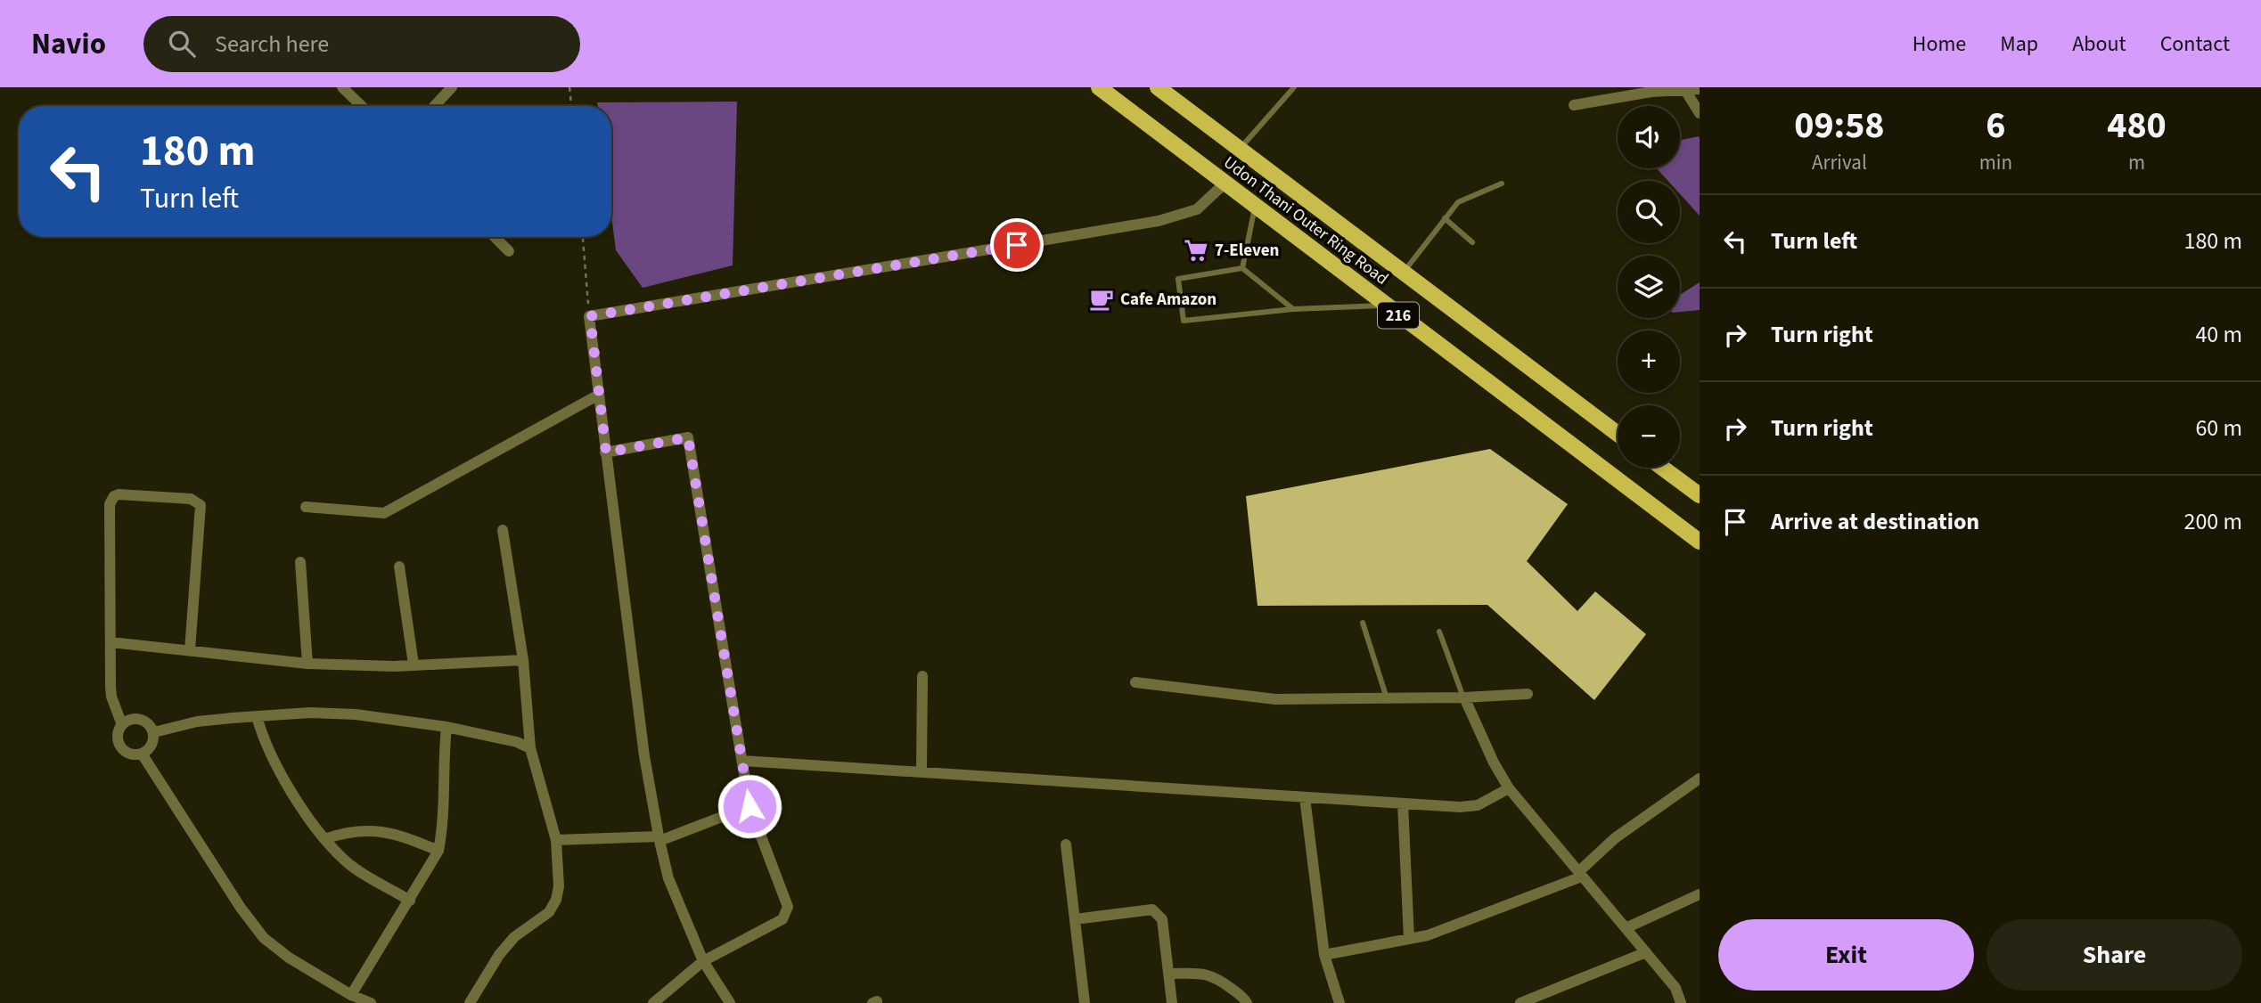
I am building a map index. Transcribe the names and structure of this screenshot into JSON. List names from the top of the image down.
{
  "streets": {
    "main road": ["Udon Thani Outer Ring Road", "216"]
  },
  "places": {
    "supermarket": ["7-Eleven"],
    "cafe": ["Cafe Amazon"]
  },
  "page": {
    "header": "Navio",
    "search": "Search here",
    "nav": [
      "Home",
      "Map",
      "About",
      "Contact"
    ],
    "eta": [
      "09:58",
      "Arrival",
      "6",
      "min",
      "480",
      "m"
    ],
    "map_buttons": ["+", "−"],
    "turn": ["180 m", "Turn left"],
    "list": [
      {
        "name": "Turn left",
        "value": "180 m"
      },
      {
        "name": "Turn right",
        "value": "40 m"
      },
      {
        "name": "Turn right",
        "value": "60 m"
      },
      {
        "name": "Arrive at destination",
        "value": "200 m"
      }
    ],
    "buttons": ["Exit", "Share"]
  }
}
